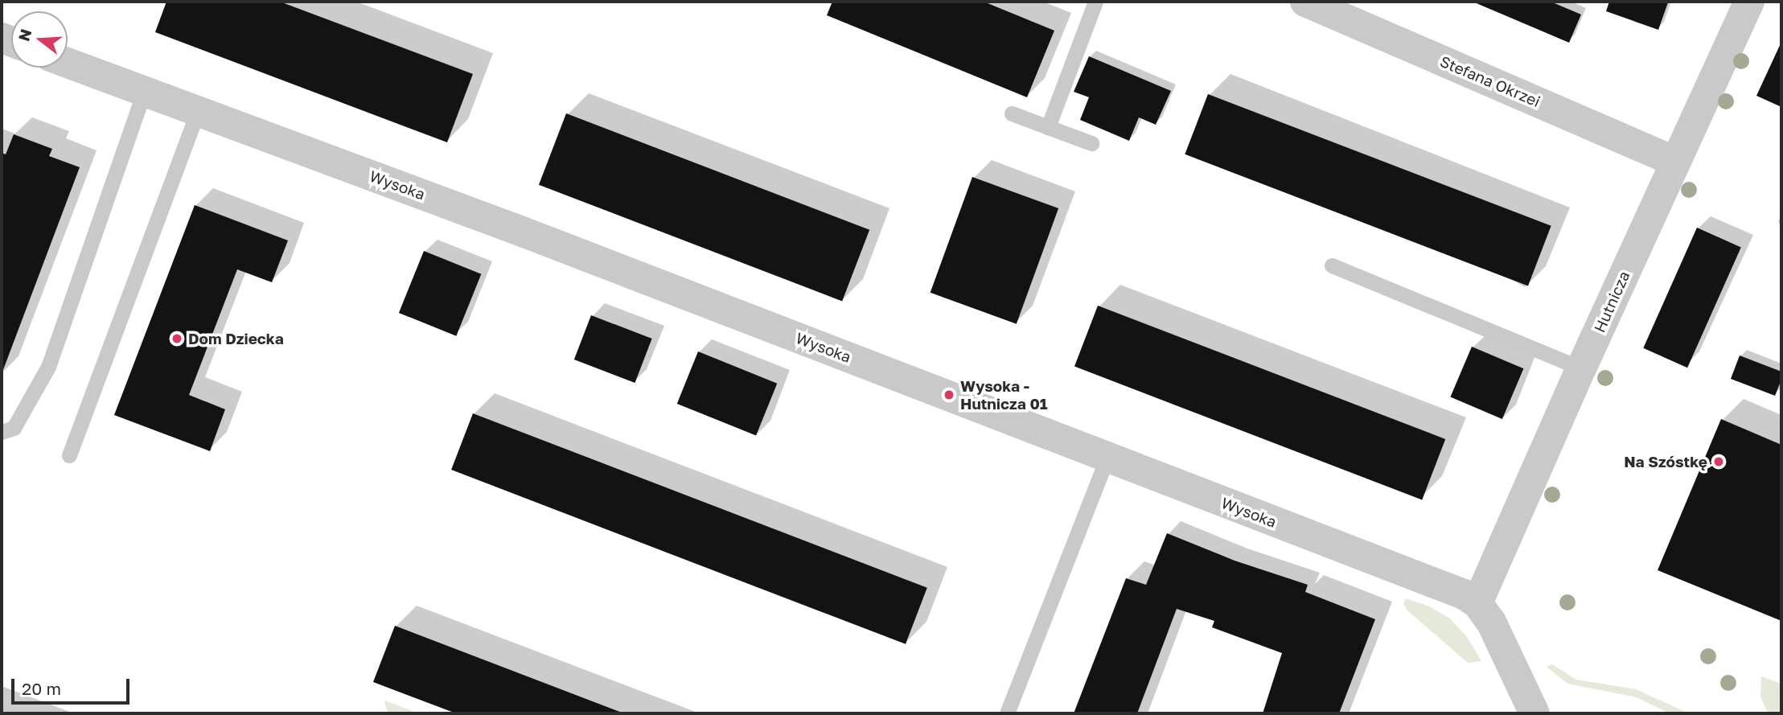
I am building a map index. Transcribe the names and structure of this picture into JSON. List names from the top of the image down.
{
  "streets": {
    "street": ["Stefana Okrzei", "Wysoka", "Hutnicza"]
  },
  "crossings": [
    ["Stefana Okrzei", "Hutnicza"],
    ["Wysoka", "Hutnicza"]
  ],
  "places": ["Dom Dziecka", "Wysoka - Hutnicza 01", "Na Szóstkę"],
  "scale_bar": "20 m",
  "north": "left"
}
